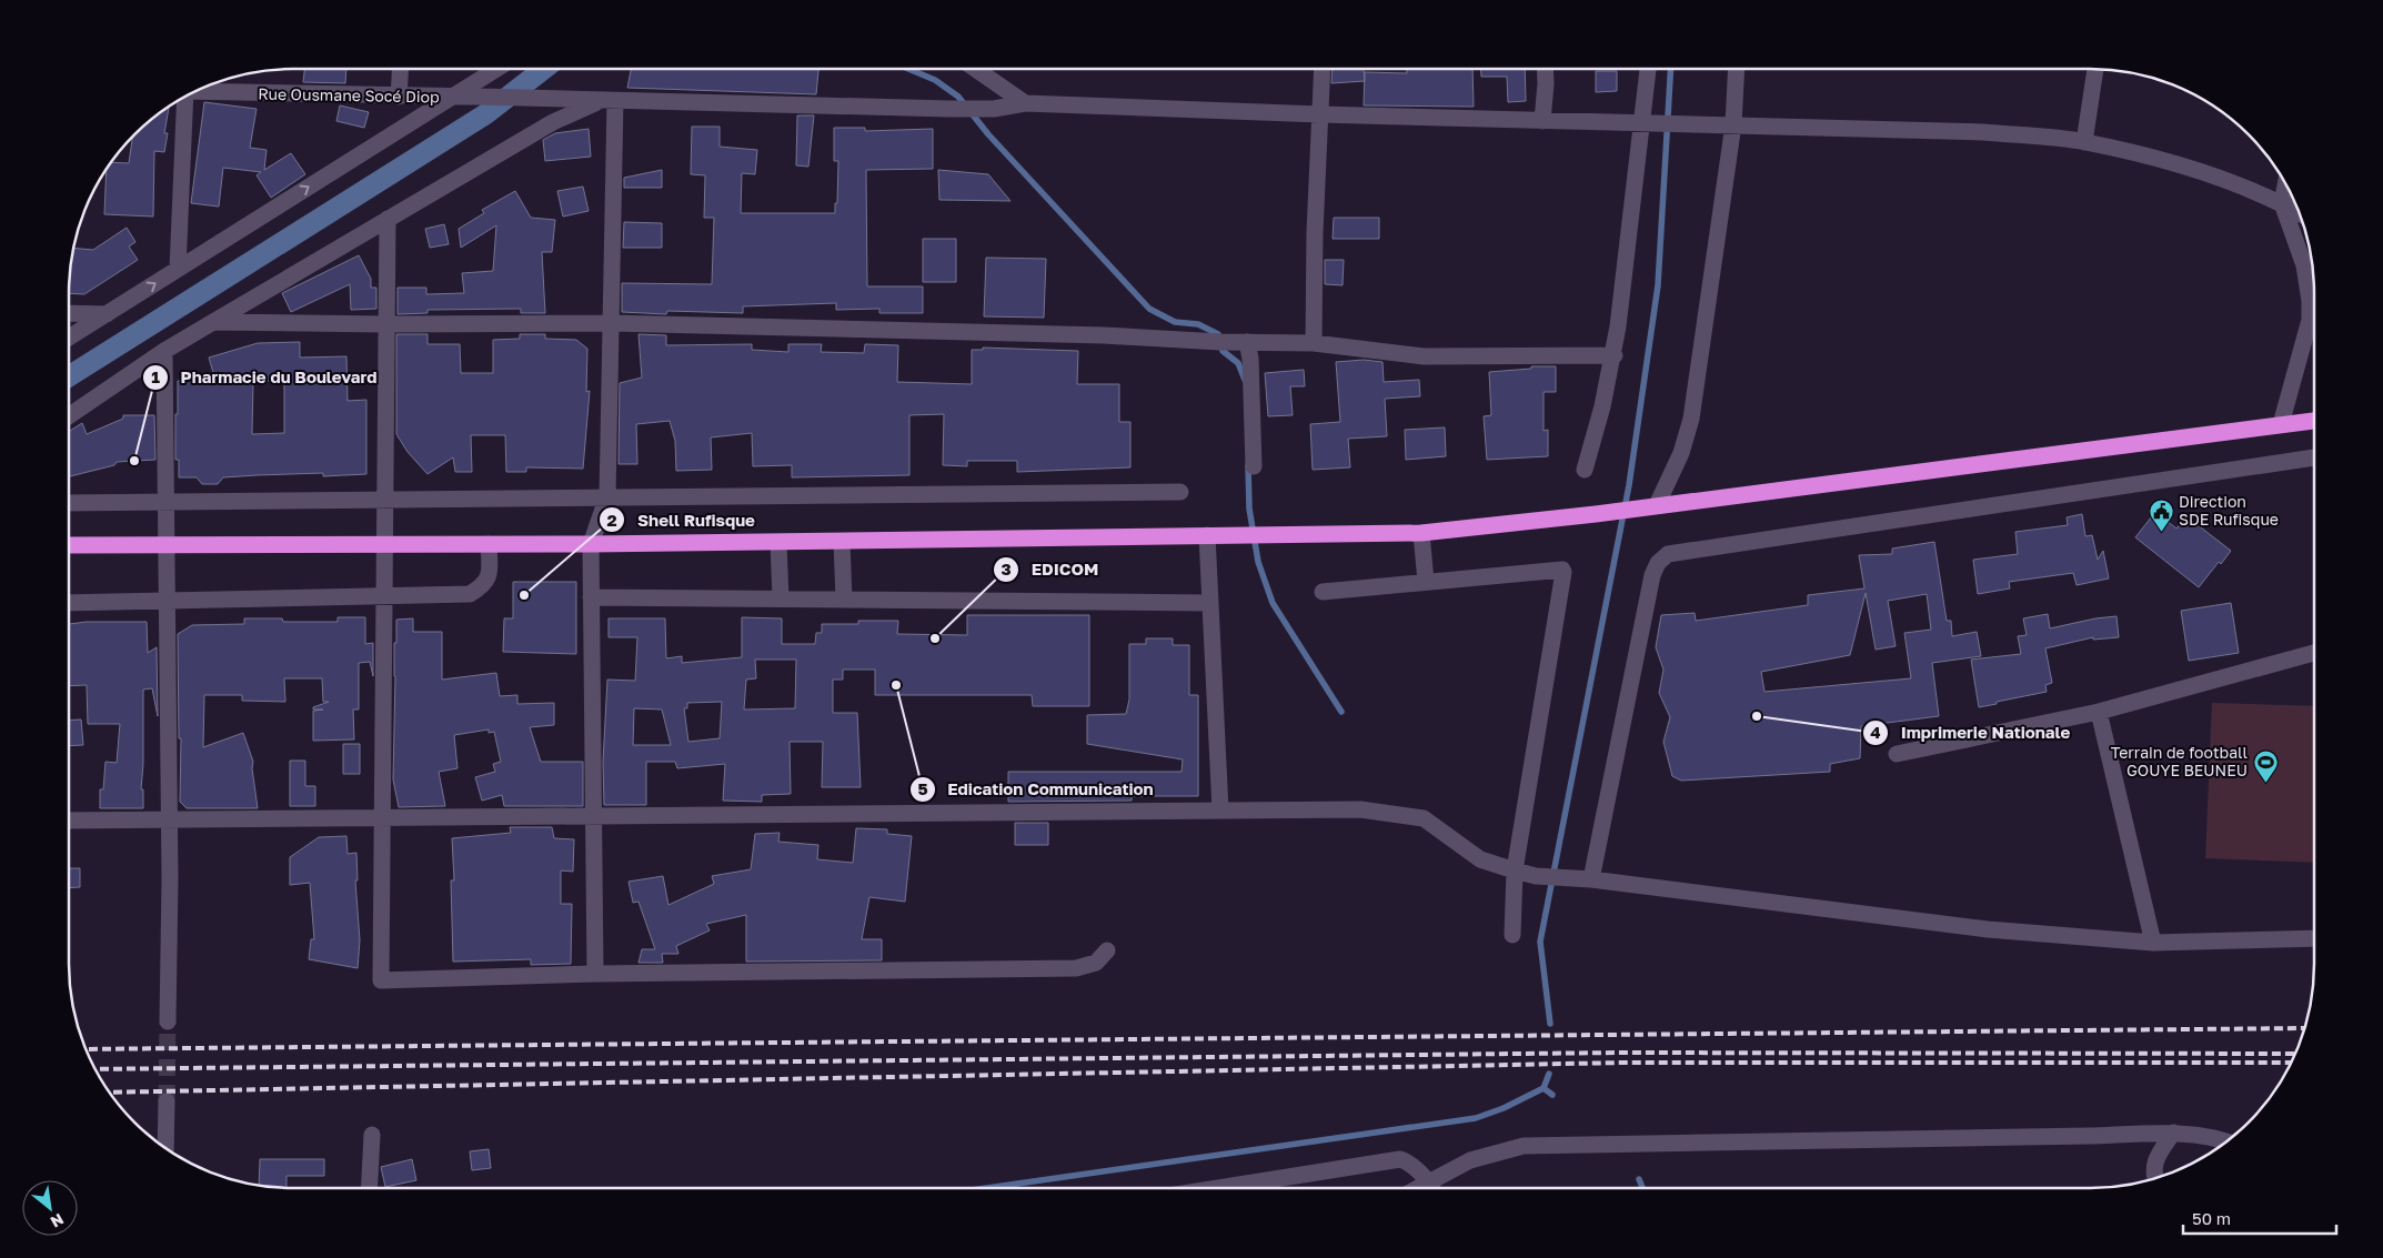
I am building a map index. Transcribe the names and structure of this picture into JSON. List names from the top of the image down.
{
  "streets": {
    "street": ["Rue Ousmane Socé Diop"]
  },
  "places": {
    "other": [
      "Pharmacie du Boulevard",
      "Shell Rufisque",
      "EDICOM",
      "Edication Communication",
      "Imprimerie Nationale"
    ],
    "public building": ["Direction SDE Rufisque"],
    "sports": ["Terrain de football GOUYE BEUNEU"]
  },
  "scale_bar": "50 m",
  "north": "bottom right"
}
